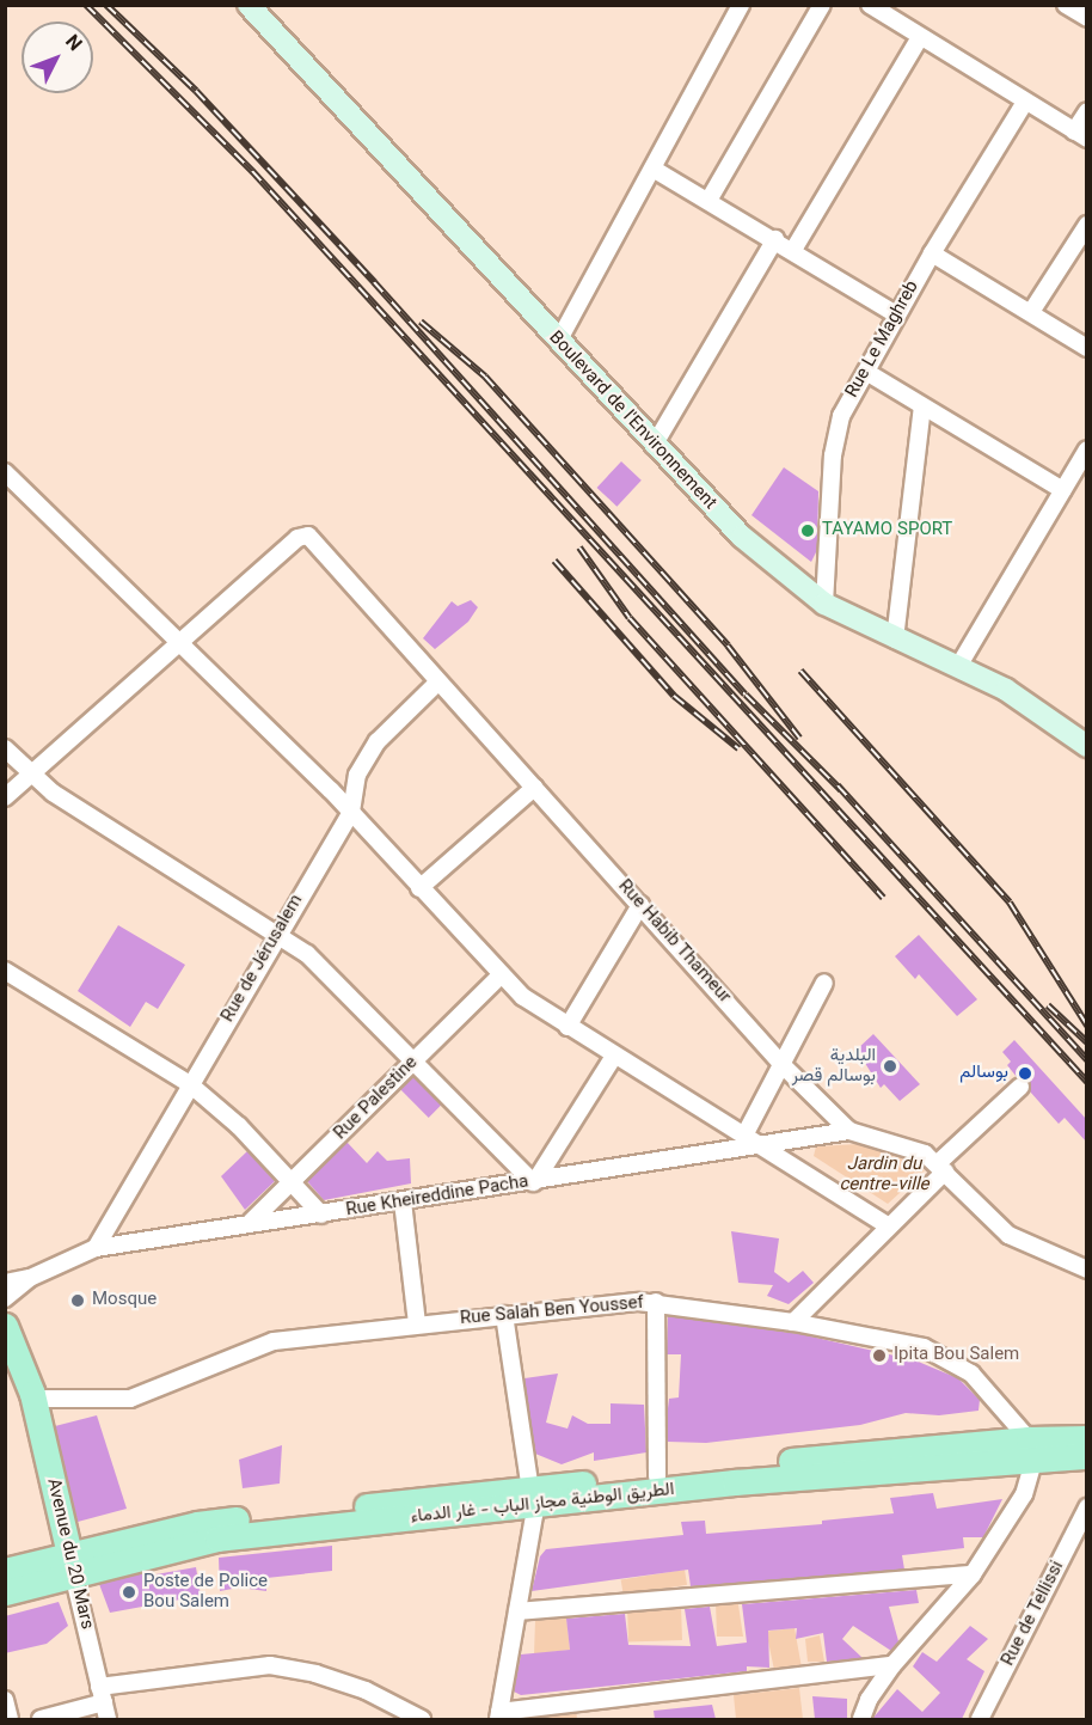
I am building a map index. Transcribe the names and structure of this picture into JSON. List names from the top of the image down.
{
  "streets": {
    "main road": ["الطريق الوطنية مجاز الباب - غار الدماء", "Avenue du 20 Mars"],
    "street": [
      "Rue Le Maghreb",
      "Boulevard de l'Environnement",
      "Rue Habib Thameur",
      "Rue de Jérusalem",
      "Rue Palestine",
      "Rue Kheireddine Pacha",
      "Rue Salah Ben Youssef",
      "Rue de Tellissi"
    ]
  },
  "crossings": [
    ["Rue Le Maghreb", "Boulevard de l'Environnement"],
    ["Rue Habib Thameur", "Rue de Jérusalem"],
    ["Rue Habib Thameur", "Rue Kheireddine Pacha"],
    ["Rue de Jérusalem", "Rue Kheireddine Pacha"],
    ["Rue Palestine", "Rue Kheireddine Pacha"],
    ["Rue Salah Ben Youssef", "الطريق الوطنية مجاز الباب - غار الدماء"],
    ["Rue Salah Ben Youssef", "Avenue du 20 Mars"],
    ["الطريق الوطنية مجاز الباب - غار الدماء", "Avenue du 20 Mars"]
  ],
  "parks": ["Jardin du centre-ville"],
  "places": [
    "TAYAMO SPORT",
    "البلدية بوسالم قصر",
    "بوسالم",
    "Mosque",
    "Ipita Bou Salem",
    "Poste de Police Bou Salem"
  ],
  "north": "top right"
}
